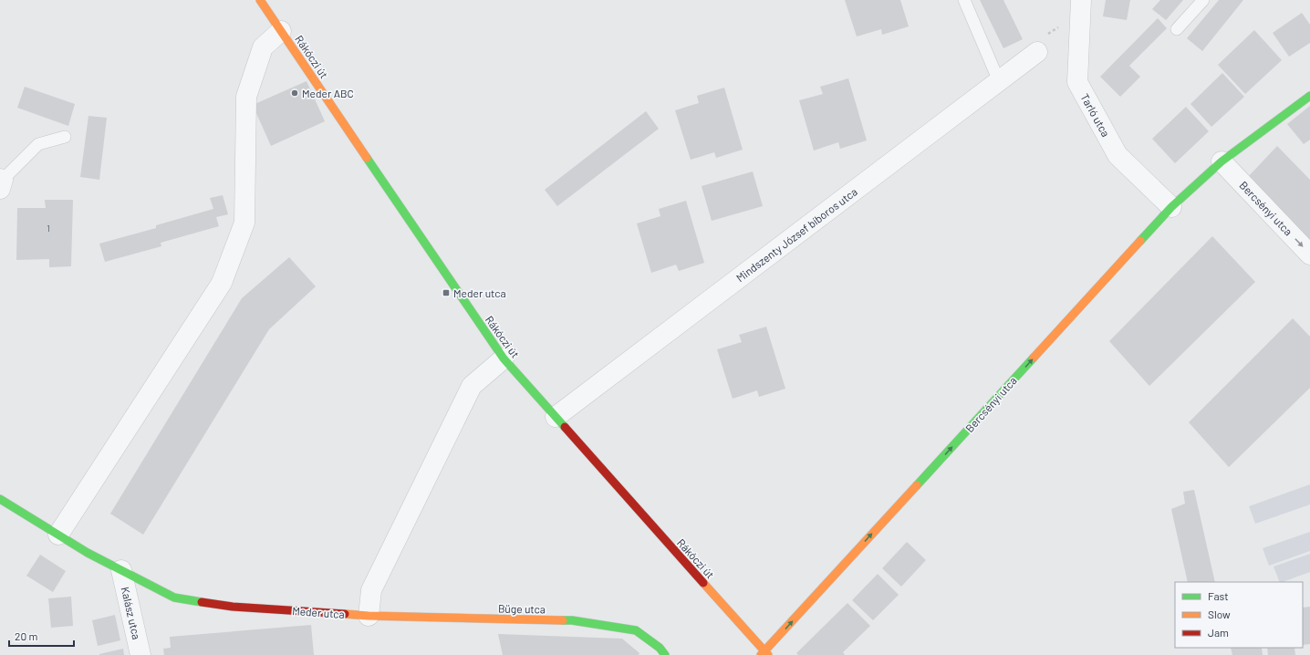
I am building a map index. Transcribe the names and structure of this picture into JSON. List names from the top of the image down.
{
  "streets": {
    "street": [
      "Rákóczi út",
      "Tarló utca",
      "Bercsényi utca",
      "Mindszenty József bíboros utca",
      "Büge utca",
      "Meder utca",
      "Kalász utca"
    ]
  },
  "crossings": [
    ["Rákóczi út", "Bercsényi utca"],
    ["Rákóczi út", "Mindszenty József bíboros utca"],
    ["Tarló utca", "Bercsényi utca"],
    ["Büge utca", "Meder utca"],
    ["Meder utca", "Kalász utca"]
  ],
  "one_way": ["Bercsényi utca"],
  "places": {
    "other": ["Meder ABC"],
    "transit": ["Meder utca"]
  },
  "house_numbers": ["1"],
  "legend": ["Fast", "Slow", "Jam"],
  "scale_bar": "20 m"
}
